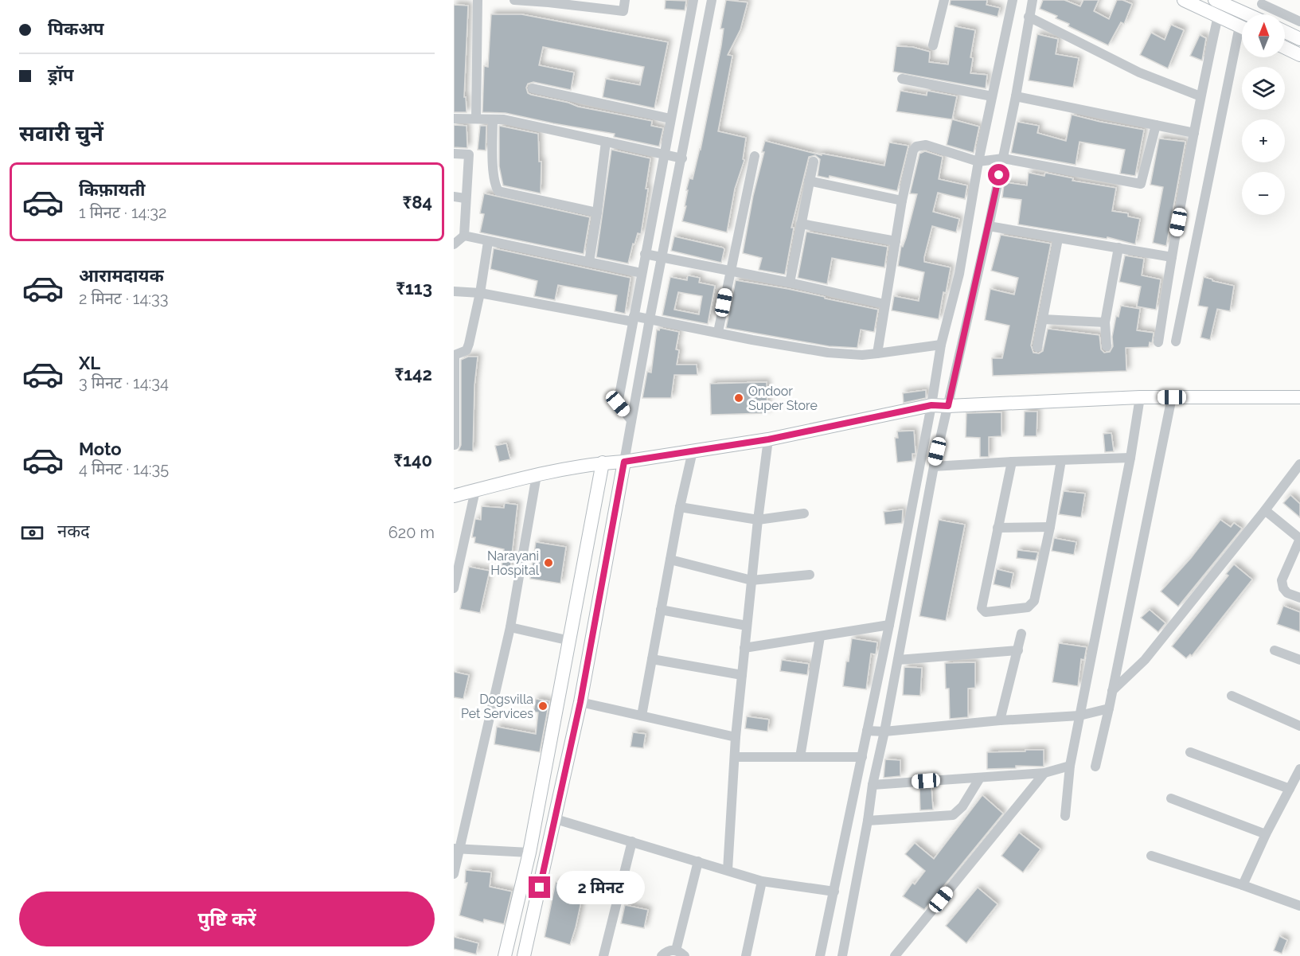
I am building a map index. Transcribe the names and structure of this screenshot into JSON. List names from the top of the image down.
{
  "places": ["Ondoor Super Store", "Narayani Hospital", "Dogsvilla Pet Services"],
  "north": "top",
  "page": {
    "banner": ["पिकअप", "ड्रॉप"],
    "map_buttons": ["+", "−"],
    "heading": "सवारी चुनें",
    "list": [
      {
        "name": "किफ़ायती",
        "note": "1 मिनट · 14:32",
        "value": "₹84"
      },
      {
        "name": "आरामदायक",
        "note": "2 मिनट · 14:33",
        "value": "₹113"
      },
      {
        "name": "XL",
        "note": "3 मिनट · 14:34",
        "value": "₹142"
      },
      {
        "name": "Moto",
        "note": "4 मिनट · 14:35",
        "value": "₹140"
      }
    ],
    "pay": ["नकद", "620 m"],
    "bubble": "2 मिनट",
    "buttons": "पुष्टि करें"
  }
}
